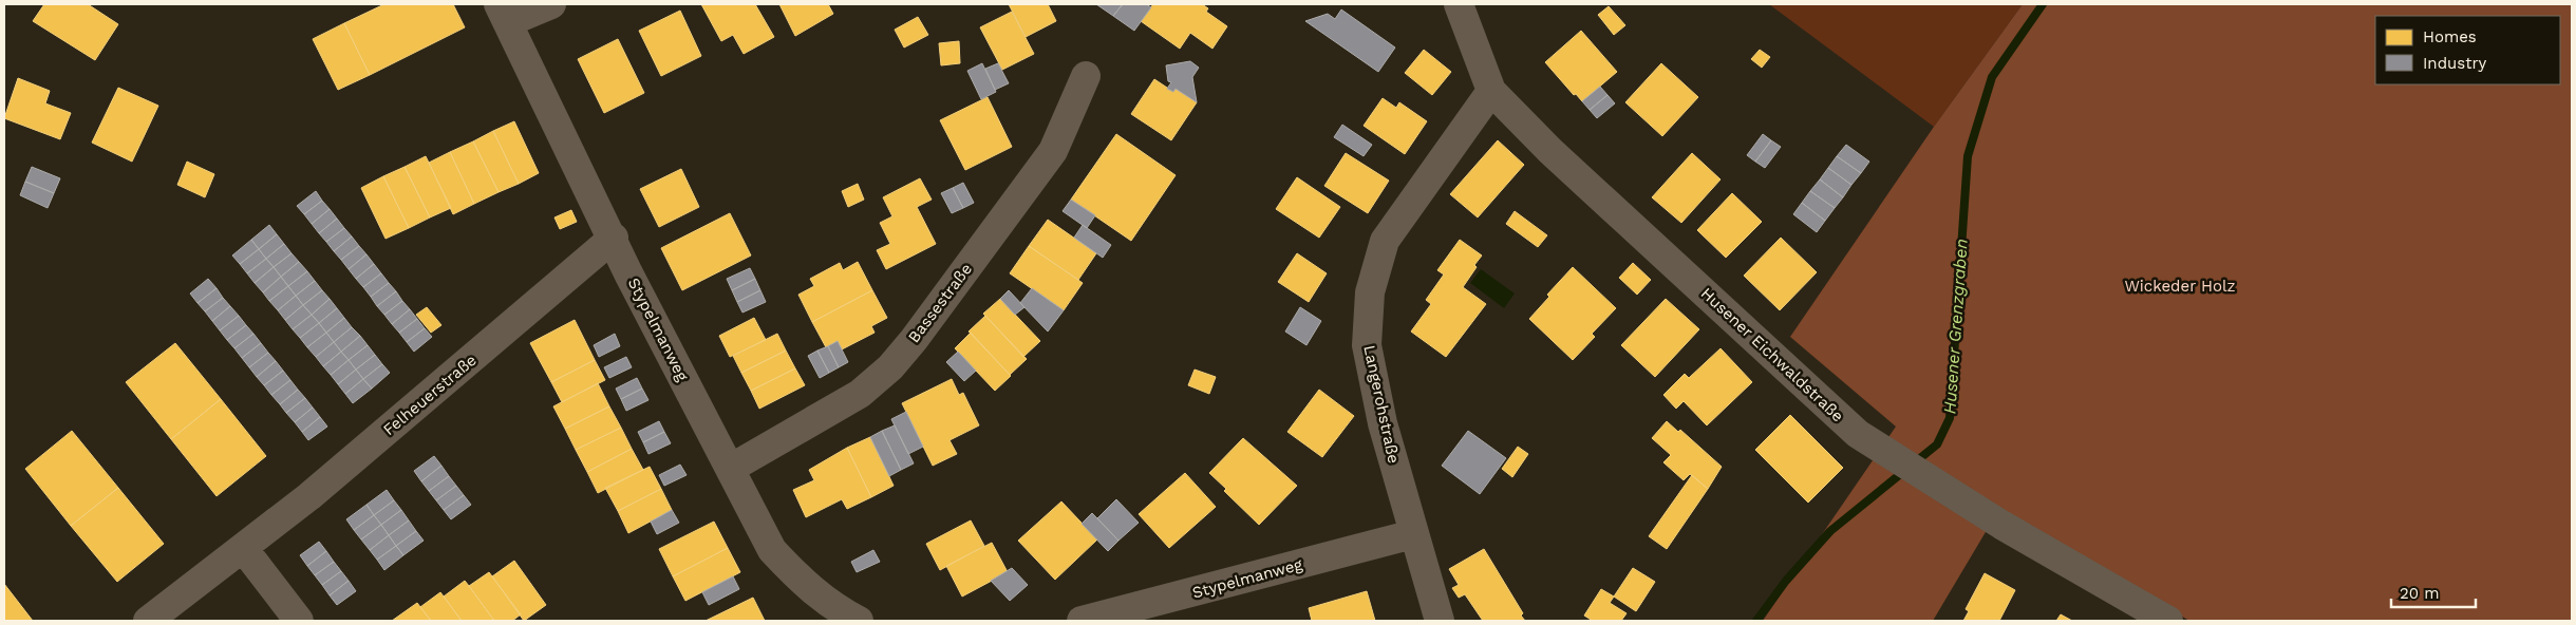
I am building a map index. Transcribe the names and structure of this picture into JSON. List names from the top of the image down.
{
  "streets": {
    "street": [
      "Bassestraße",
      "Stypelmanweg",
      "Husener Eichwaldstraße",
      "Felheuerstraße",
      "Langerohstraße"
    ]
  },
  "crossings": [
    ["Bassestraße", "Stypelmanweg"],
    ["Stypelmanweg", "Felheuerstraße"],
    ["Stypelmanweg", "Langerohstraße"],
    ["Husener Eichwaldstraße", "Langerohstraße"]
  ],
  "water": ["Husener Grenzgraben"],
  "parks": ["Wickeder Holz"],
  "legend": ["Homes", "Industry"],
  "scale_bar": "20 m"
}
